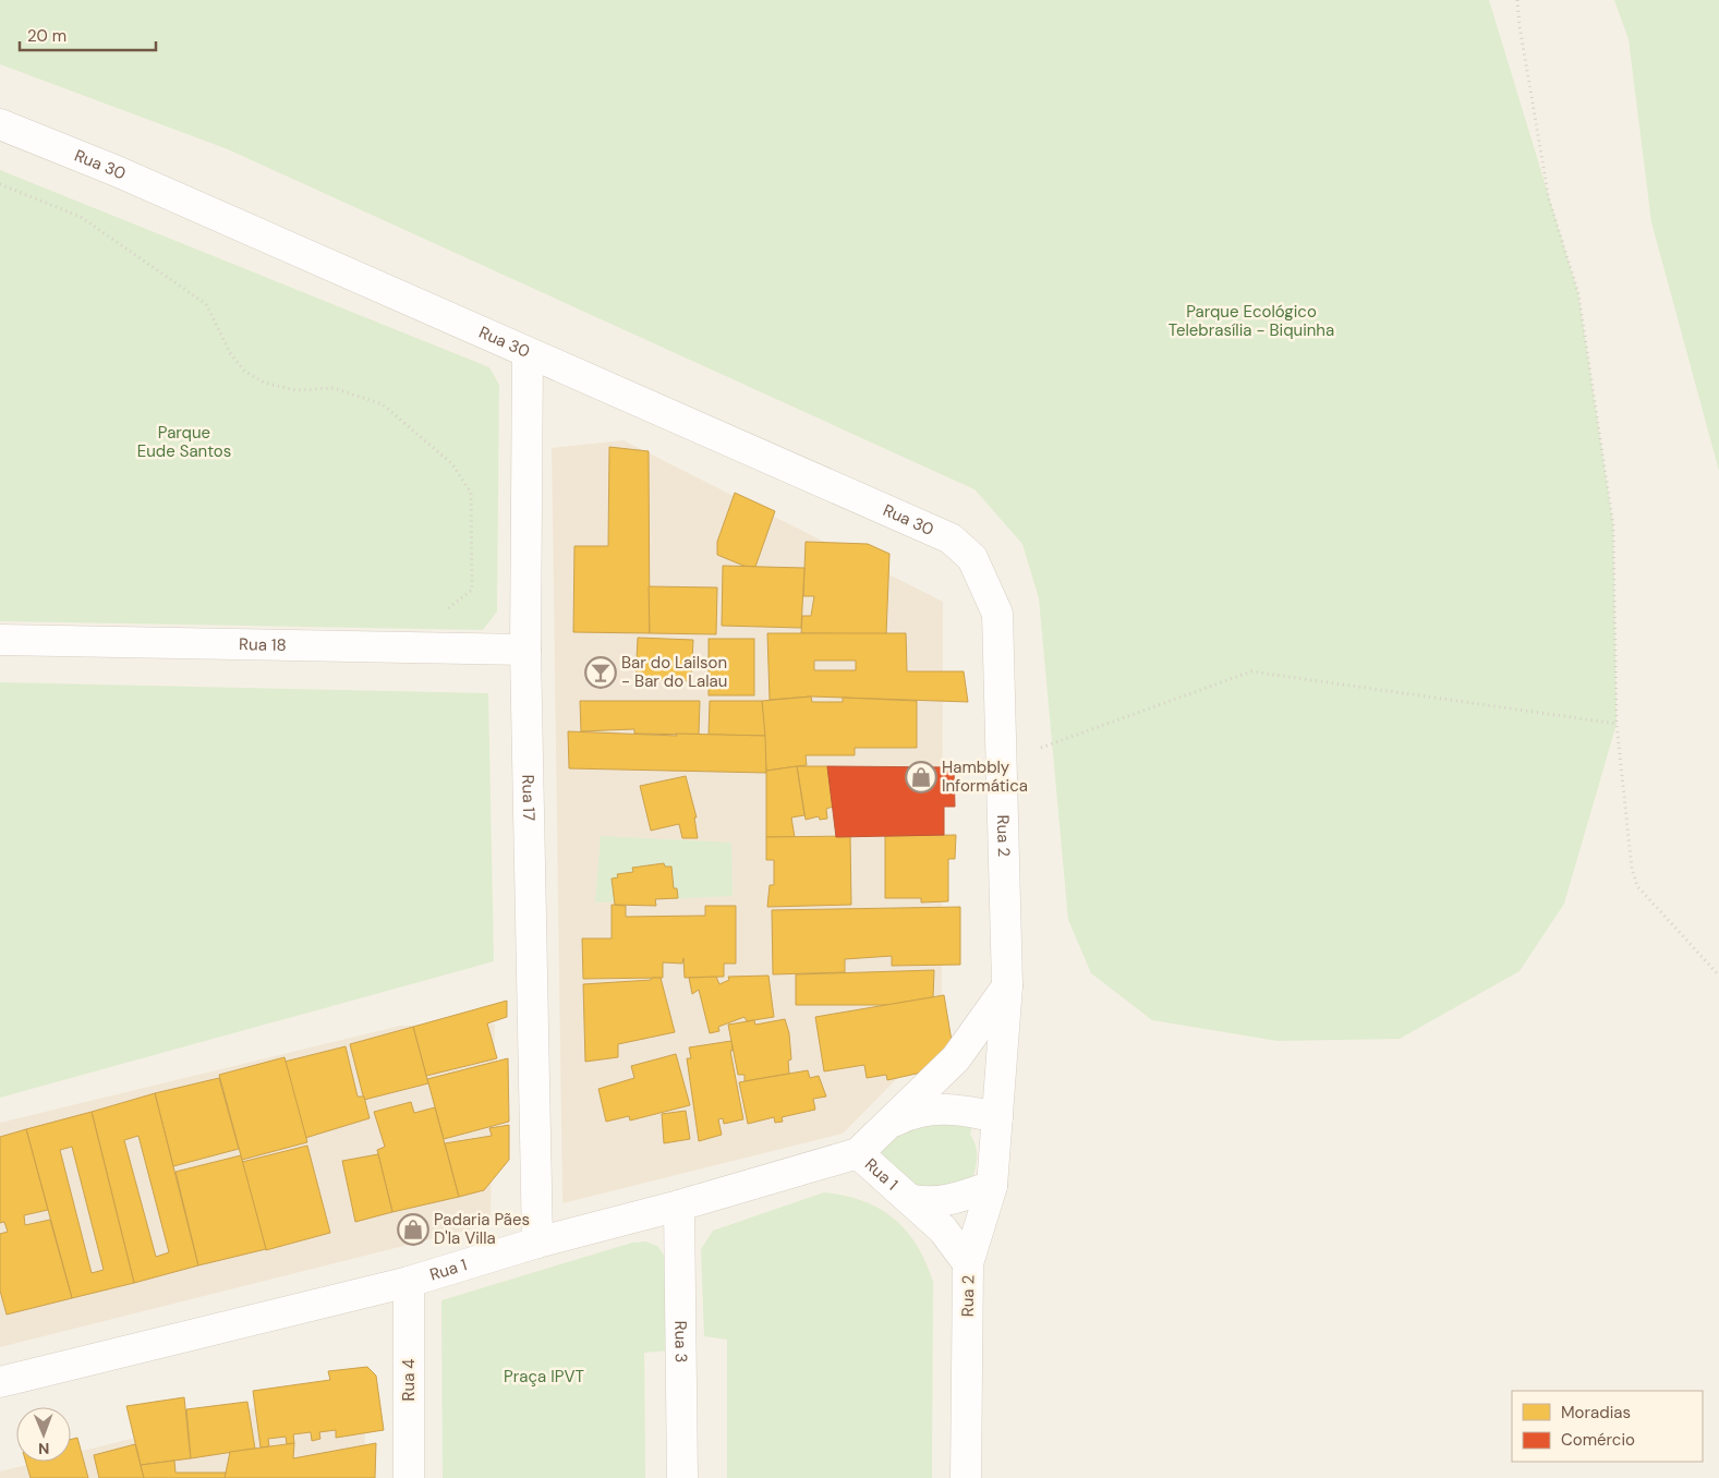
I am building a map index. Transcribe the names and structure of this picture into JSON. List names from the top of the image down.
{
  "streets": {
    "street": [
      "Rua 30",
      "Rua 18",
      "Rua 17",
      "Rua 2",
      "Rua 1",
      "Rua 3",
      "Rua 4"
    ]
  },
  "crossings": [
    ["Rua 30", "Rua 17"],
    ["Rua 30", "Rua 2"],
    ["Rua 18", "Rua 17"],
    ["Rua 17", "Rua 1"],
    ["Rua 2", "Rua 1"],
    ["Rua 1", "Rua 3"],
    ["Rua 1", "Rua 4"]
  ],
  "parks": ["Parque Ecológico Telebrasília - Biquinha", "Parque Eude Santos", "Praça IPVT"],
  "places": {
    "bar": ["Bar do Lailson - Bar do Lalau"],
    "shop": ["Hambbly Informática", "Padaria Pães D'la Villa"]
  },
  "legend": ["Moradias", "Comércio"],
  "scale_bar": "20 m",
  "north": "bottom"
}
